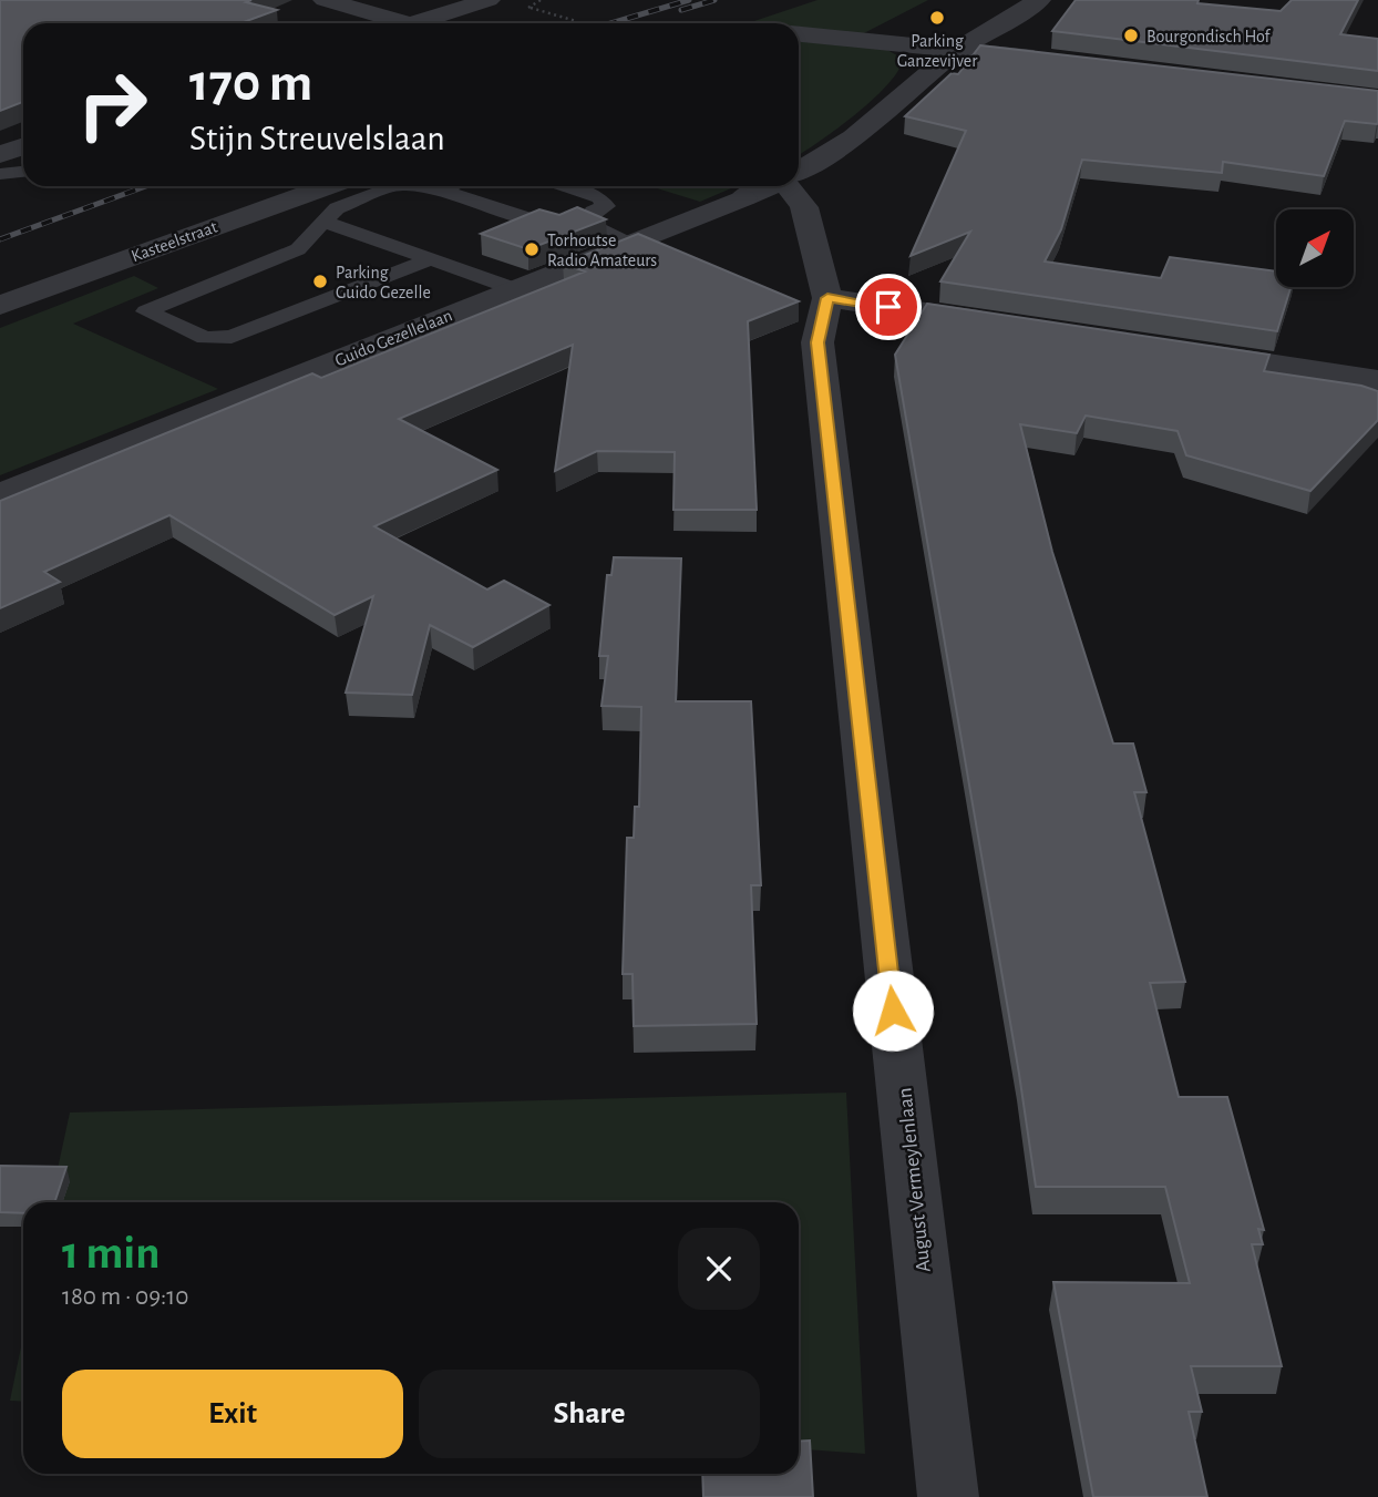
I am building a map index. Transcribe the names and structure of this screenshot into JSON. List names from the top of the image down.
{
  "streets": {
    "street": ["Kasteelstraat", "Guido Gezellelaan", "August Vermeylenlaan"]
  },
  "places": [
    "Parking Ganzevijver",
    "Bourgondisch Hof",
    "Torhoutse Radio Amateurs",
    "Parking Guido Gezelle"
  ],
  "north": "top right",
  "page": {
    "turn": ["170 m", "Stijn Streuvelslaan"],
    "heading": ["1 min", "180 m · 09:10"],
    "buttons": ["Exit", "Share"]
  }
}
